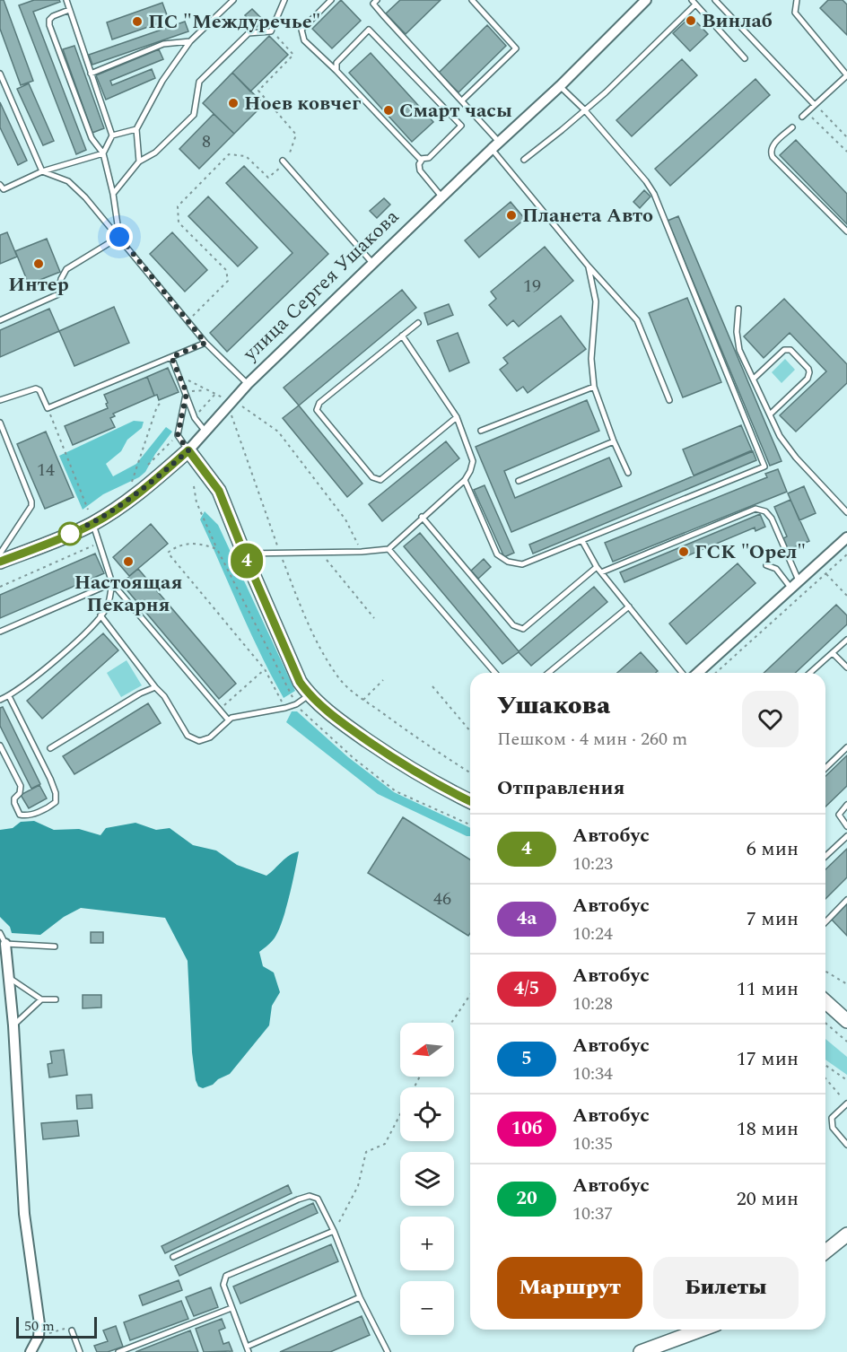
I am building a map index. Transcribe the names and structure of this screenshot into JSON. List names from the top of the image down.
{
  "streets": {
    "street": ["улица Сергея Ушакова"]
  },
  "places": [
    "Винлаб",
    "ПС \"Междуречье\"",
    "Ноев ковчег",
    "Смарт часы",
    "Планета Авто",
    "Интер",
    "ГСК \"Орел\"",
    "Настоящая Пекарня"
  ],
  "lines": ["bus line 4"],
  "house_numbers": [
    "8",
    "19",
    "14",
    "46"
  ],
  "scale_bar": "50 m",
  "north": "left",
  "page": {
    "on_map": "4",
    "heading": [
      ["Ушакова", "Пешком · 4 мин · 260 m"],
      "Отправления"
    ],
    "list": [
      {
        "mark": "4",
        "name": "Автобус",
        "note": "10:23",
        "value": "6 мин"
      },
      {
        "mark": "4а",
        "name": "Автобус",
        "note": "10:24",
        "value": "7 мин"
      },
      {
        "mark": "4/5",
        "name": "Автобус",
        "note": "10:28",
        "value": "11 мин"
      },
      {
        "mark": "5",
        "name": "Автобус",
        "note": "10:34",
        "value": "17 мин"
      },
      {
        "mark": "10б",
        "name": "Автобус",
        "note": "10:35",
        "value": "18 мин"
      },
      {
        "mark": "20",
        "name": "Автобус",
        "note": "10:37",
        "value": "20 мин"
      }
    ],
    "map_buttons": ["+", "−"],
    "buttons": ["Маршрут", "Билеты"],
    "scale": "50 m"
  }
}
